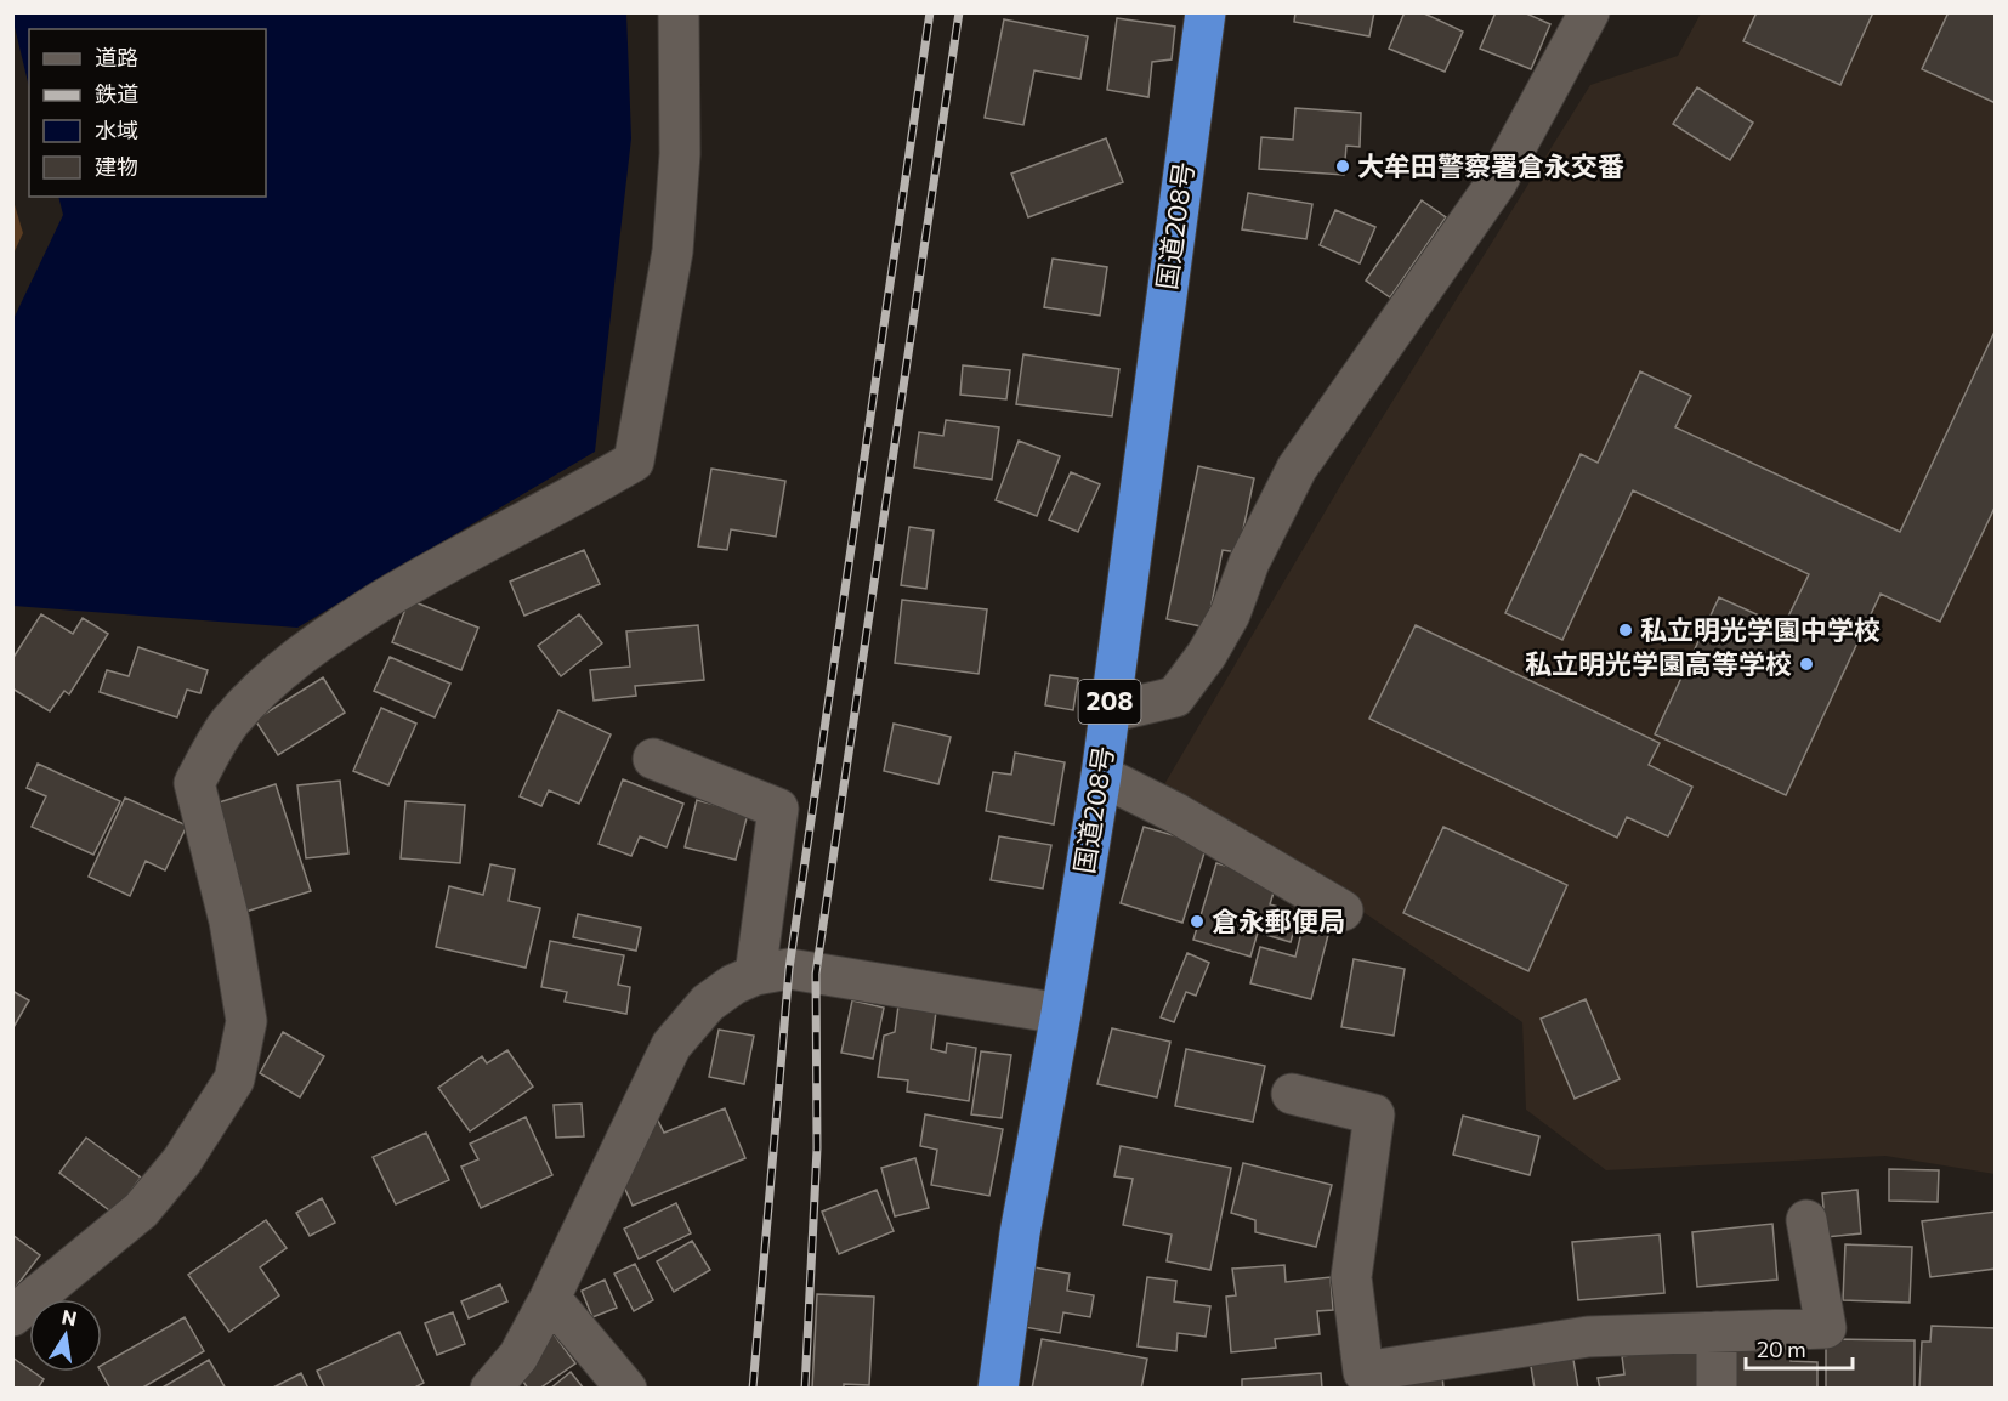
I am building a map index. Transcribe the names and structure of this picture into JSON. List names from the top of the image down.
{
  "streets": {
    "highway": ["国道208号", "208"]
  },
  "places": [
    "大牟田警察署倉永交番",
    "私立明光学園中学校",
    "私立明光学園高等学校",
    "倉永郵便局"
  ],
  "legend": [
    "道路",
    "鉄道",
    "水域",
    "建物"
  ],
  "scale_bar": "20 m",
  "north": "top"
}
